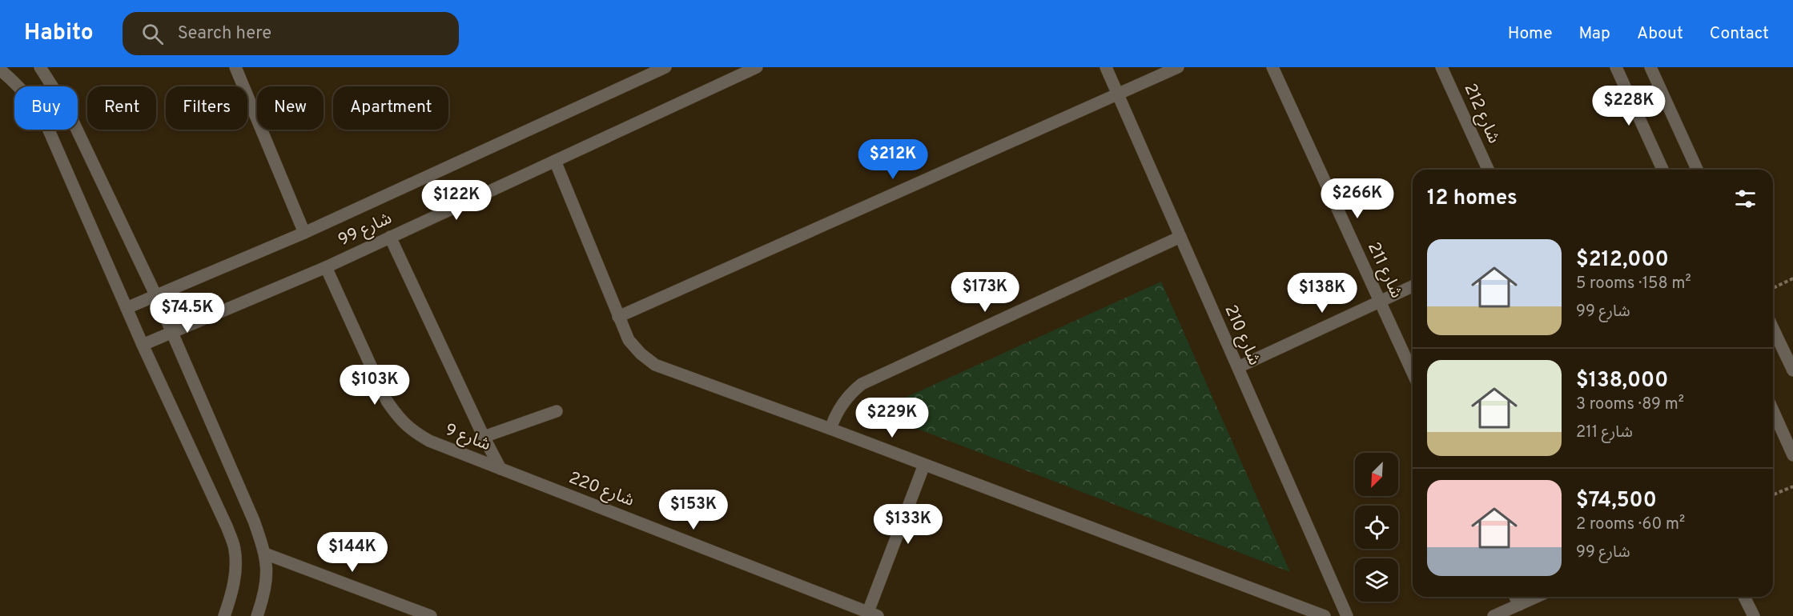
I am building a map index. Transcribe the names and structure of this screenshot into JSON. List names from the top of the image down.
{
  "streets": {
    "street": [
      "شارع 212",
      "شارع 99",
      "شارع 211",
      "شارع 210",
      "شارع 9",
      "شارع 220"
    ]
  },
  "crossings": [
    ["شارع 99", "شارع 9"],
    ["شارع 9", "شارع 220"]
  ],
  "north": "bottom left",
  "page": {
    "header": "Habito",
    "search": "Search here",
    "nav": [
      "Home",
      "Map",
      "About",
      "Contact"
    ],
    "price": [
      "$228K",
      "$212K",
      "$266K",
      "$122K",
      "$173K",
      "$138K",
      "$74.5K",
      "$103K",
      "$229K",
      "$153K",
      "$133K",
      "$144K"
    ],
    "chip": [
      "Buy",
      "Rent",
      "Filters",
      "New",
      "Apartment"
    ],
    "heading": "12 homes",
    "list": [
      {
        "name": "$212,000",
        "note": "5 rooms · 158 m² · شارع 99"
      },
      {
        "name": "$138,000",
        "note": "3 rooms · 89 m² · شارع 211"
      },
      {
        "name": "$74,500",
        "note": "2 rooms · 60 m² · شارع 99"
      }
    ]
  }
}
